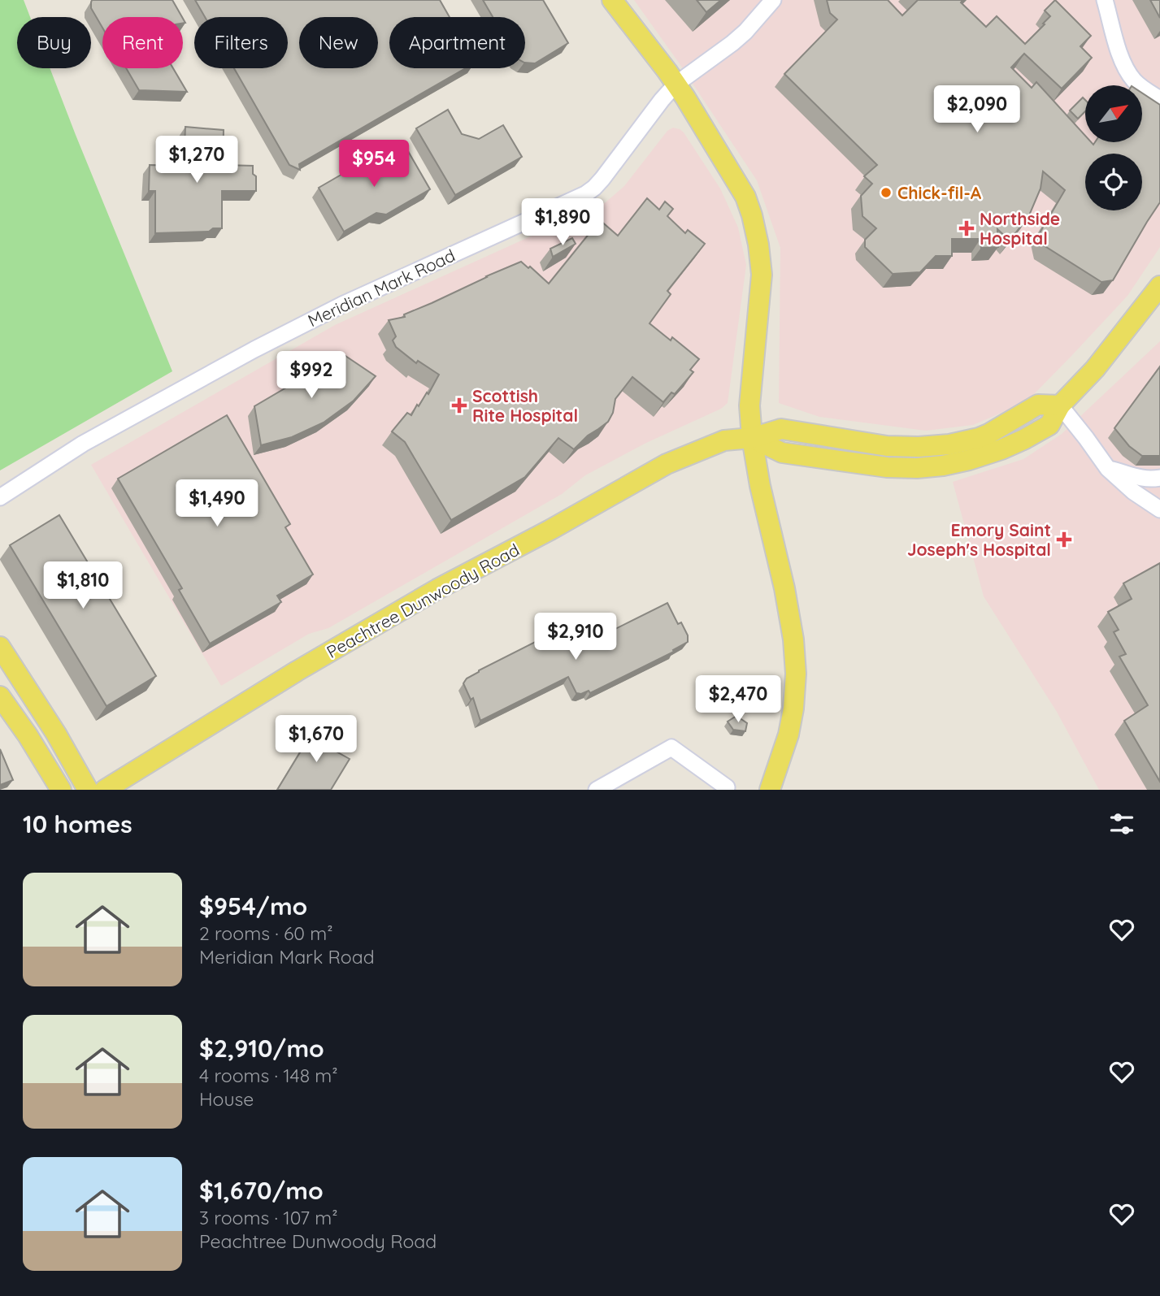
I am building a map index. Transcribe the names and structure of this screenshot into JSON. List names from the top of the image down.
{
  "streets": {
    "main road": ["Peachtree Dunwoody Road"],
    "street": ["Meridian Mark Road"]
  },
  "places": {
    "other": ["Chick-fil-A"],
    "health": ["Northside Hospital", "Scottish Rite Hospital", "Emory Saint Joseph's Hospital"]
  },
  "north": "top right",
  "page": {
    "chip": [
      "Buy",
      "Rent",
      "Filters",
      "New",
      "Apartment"
    ],
    "price": [
      "$2,090",
      "$1,270",
      "$954",
      "$1,890",
      "$992",
      "$1,490",
      "$1,810",
      "$2,910",
      "$2,470",
      "$1,670"
    ],
    "heading": "10 homes",
    "list": [
      {
        "name": "$954/mo",
        "note": "2 rooms · 60 m² · Meridian Mark Road"
      },
      {
        "name": "$2,910/mo",
        "note": "4 rooms · 148 m² · House"
      },
      {
        "name": "$1,670/mo",
        "note": "3 rooms · 107 m² · Peachtree Dunwoody Road"
      }
    ]
  }
}
